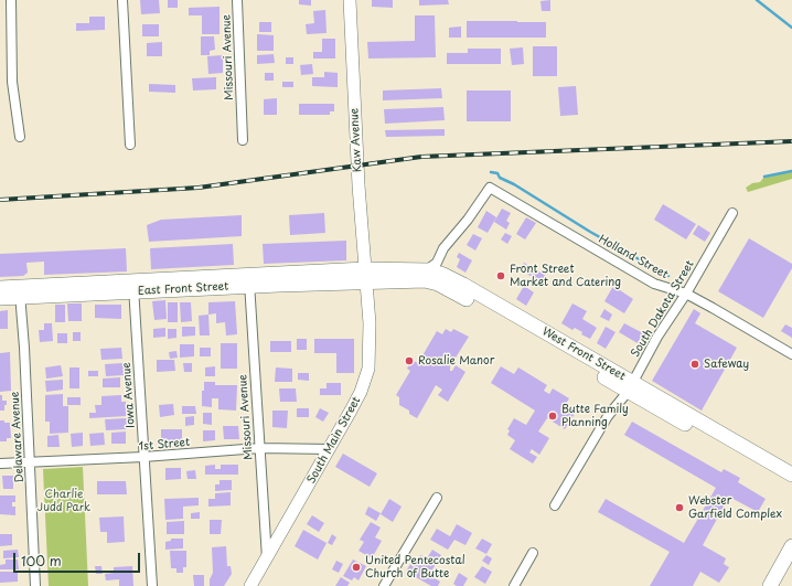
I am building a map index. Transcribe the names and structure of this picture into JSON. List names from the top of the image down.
{
  "streets": {
    "main road": [
      "Kaw Avenue",
      "East Front Street",
      "West Front Street",
      "South Main Street"
    ],
    "street": [
      "Missouri Avenue",
      "Holland Street",
      "South Dakota Street",
      "Iowa Avenue",
      "Delaware Avenue",
      "1st Street"
    ]
  },
  "crossings": [
    ["Missouri Avenue", "East Front Street"],
    ["Missouri Avenue", "South Main Street"],
    ["Missouri Avenue", "1st Street"],
    ["Kaw Avenue", "East Front Street"],
    ["Kaw Avenue", "West Front Street"],
    ["Kaw Avenue", "South Main Street"],
    ["Holland Street", "South Dakota Street"],
    ["Holland Street", "West Front Street"],
    ["East Front Street", "West Front Street"],
    ["East Front Street", "Iowa Avenue"],
    ["East Front Street", "Delaware Avenue"],
    ["East Front Street", "South Main Street"],
    ["South Dakota Street", "West Front Street"],
    ["West Front Street", "South Main Street"],
    ["Iowa Avenue", "1st Street"],
    ["Delaware Avenue", "1st Street"],
    ["South Main Street", "1st Street"]
  ],
  "parks": ["Charlie Judd Park"],
  "places": [
    "Front Street Market and Catering",
    "Rosalie Manor",
    "Safeway",
    "Butte Family Planning",
    "Webster Garfield Complex",
    "United Pentecostal Church of Butte"
  ],
  "scale_bar": "100 m"
}
